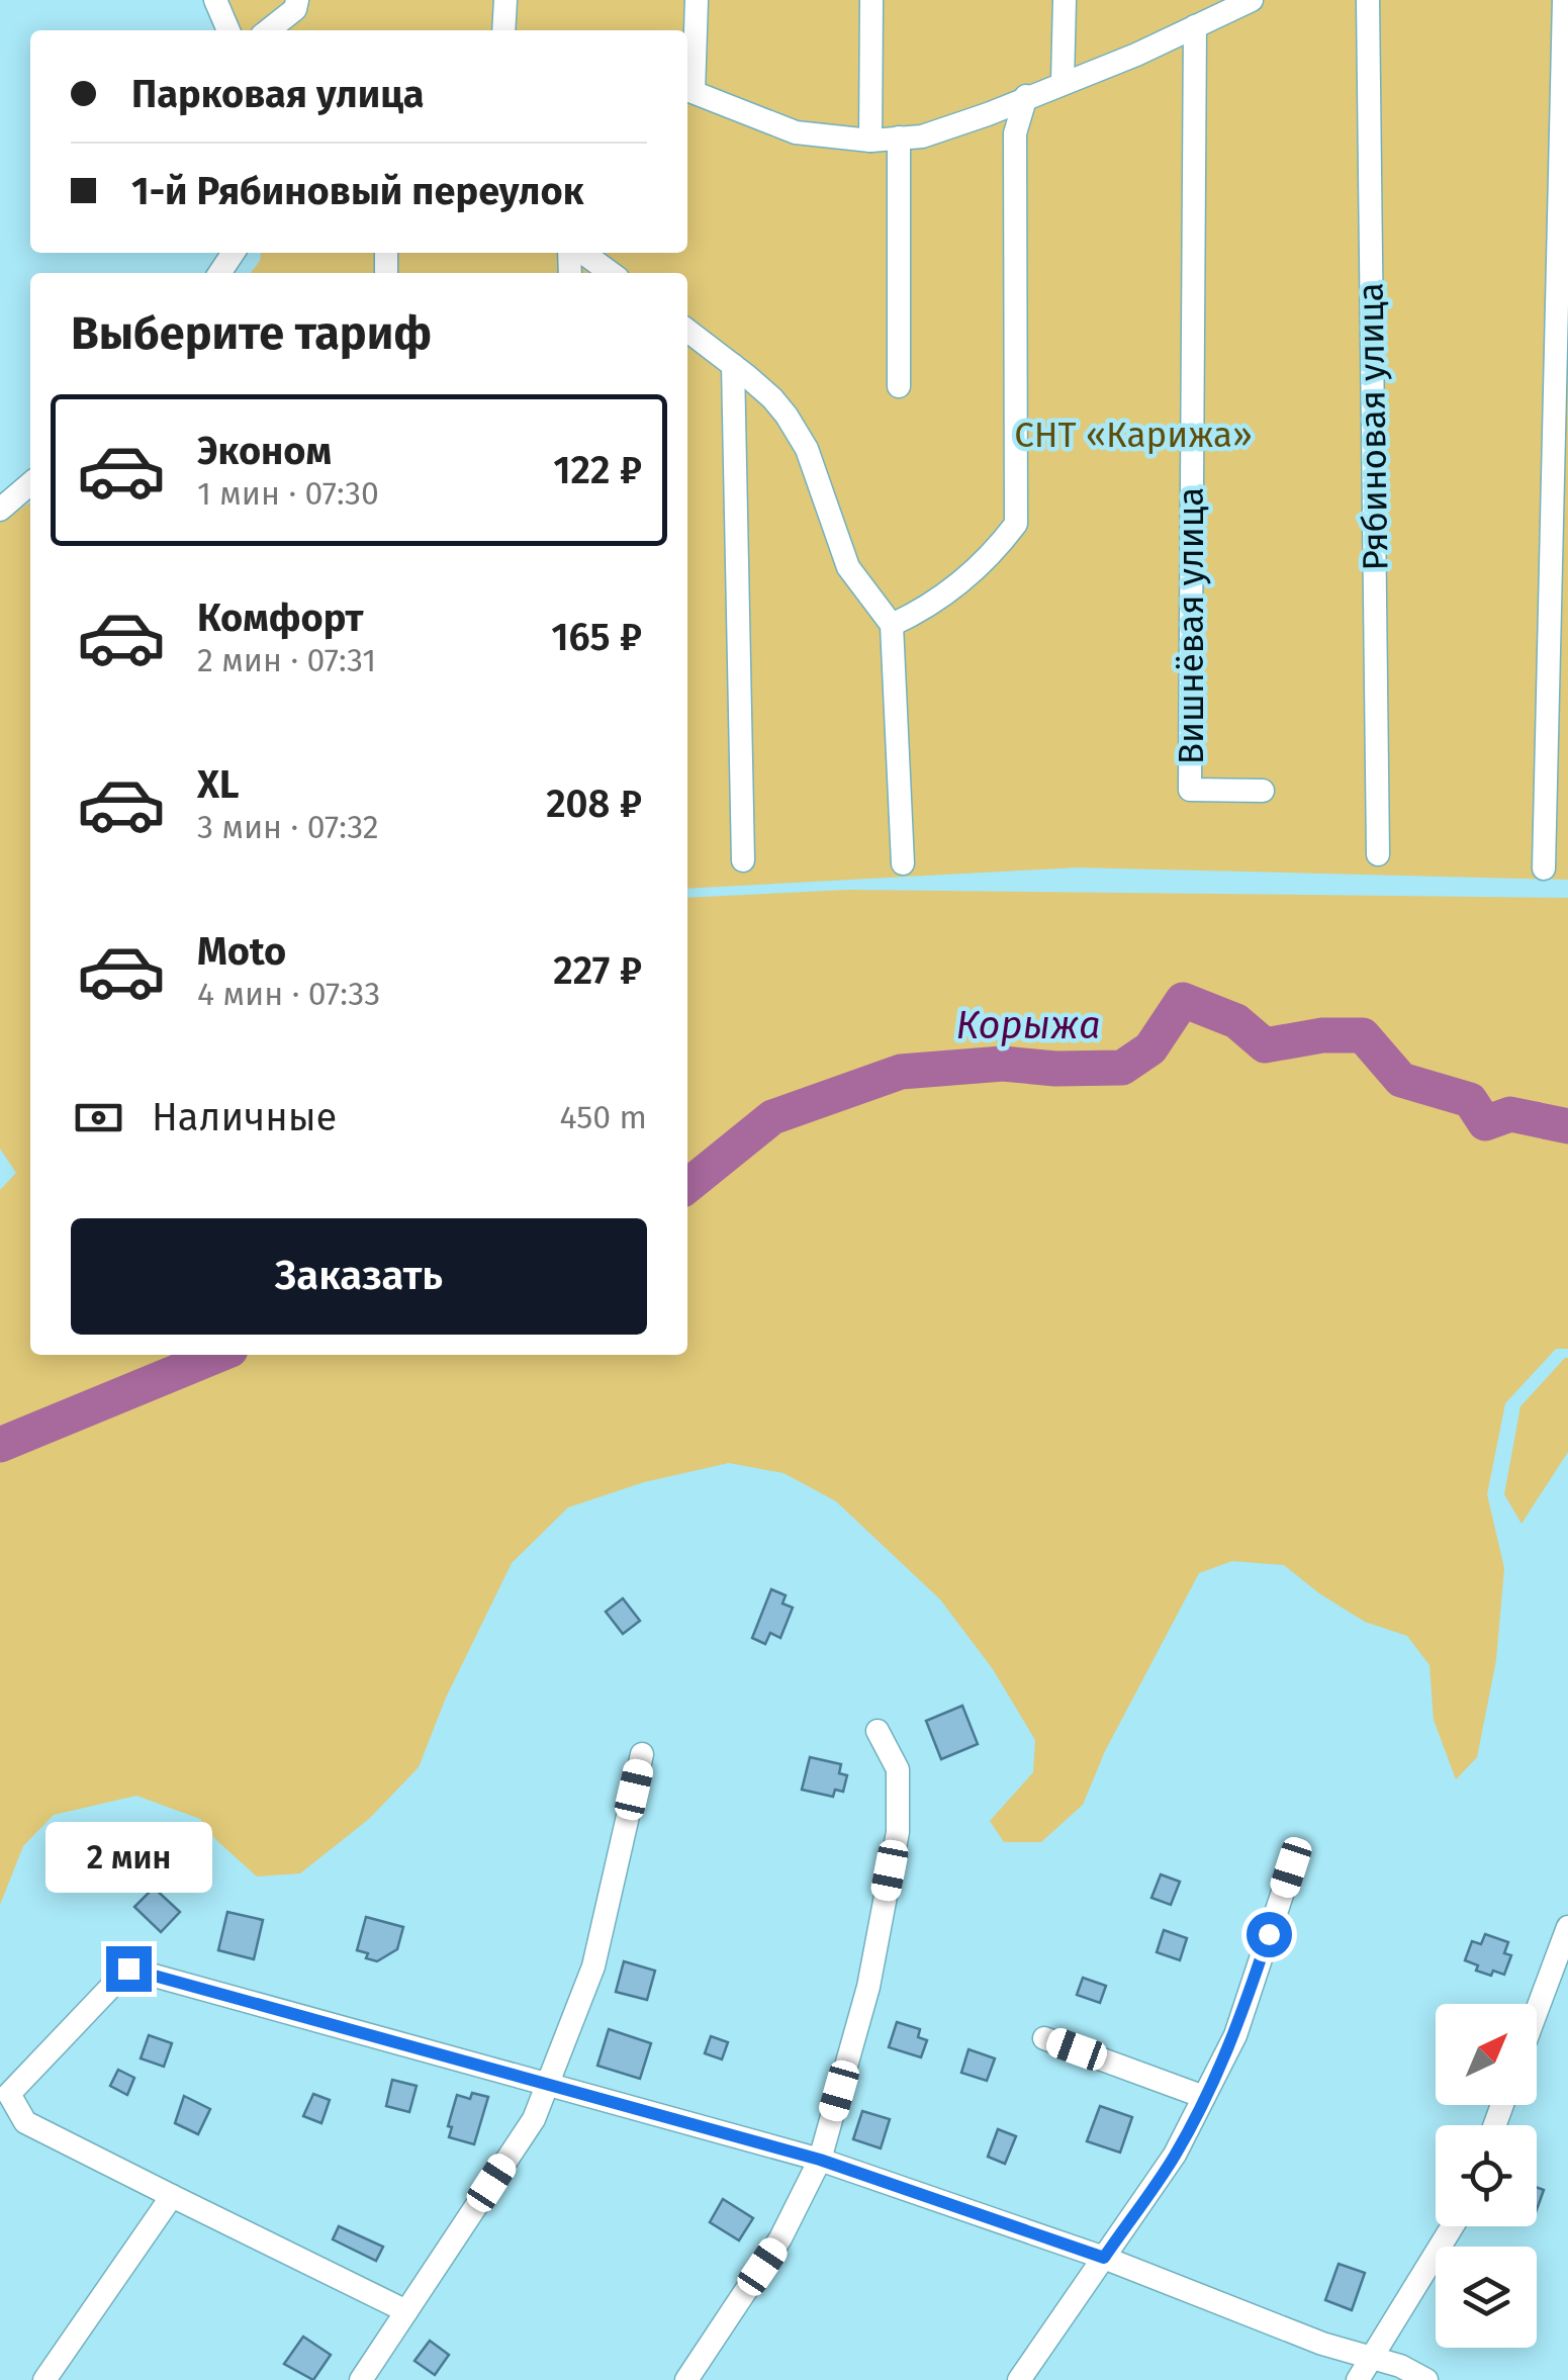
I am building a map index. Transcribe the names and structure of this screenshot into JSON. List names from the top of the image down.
{
  "streets": {
    "street": ["Рябиновая улица", "Вишнёвая улица"]
  },
  "water": ["Корыжа"],
  "parks": ["СНТ «Карижа»"],
  "north": "top right",
  "page": {
    "banner": ["Парковая улица", "1-й Рябиновый переулок"],
    "heading": "Выберите тариф",
    "list": [
      {
        "name": "Эконом",
        "note": "1 мин · 07:30",
        "value": "122 ₽"
      },
      {
        "name": "Комфорт",
        "note": "2 мин · 07:31",
        "value": "165 ₽"
      },
      {
        "name": "XL",
        "note": "3 мин · 07:32",
        "value": "208 ₽"
      },
      {
        "name": "Moto",
        "note": "4 мин · 07:33",
        "value": "227 ₽"
      }
    ],
    "pay": ["Наличные", "450 m"],
    "buttons": "Заказать",
    "bubble": "2 мин"
  }
}
